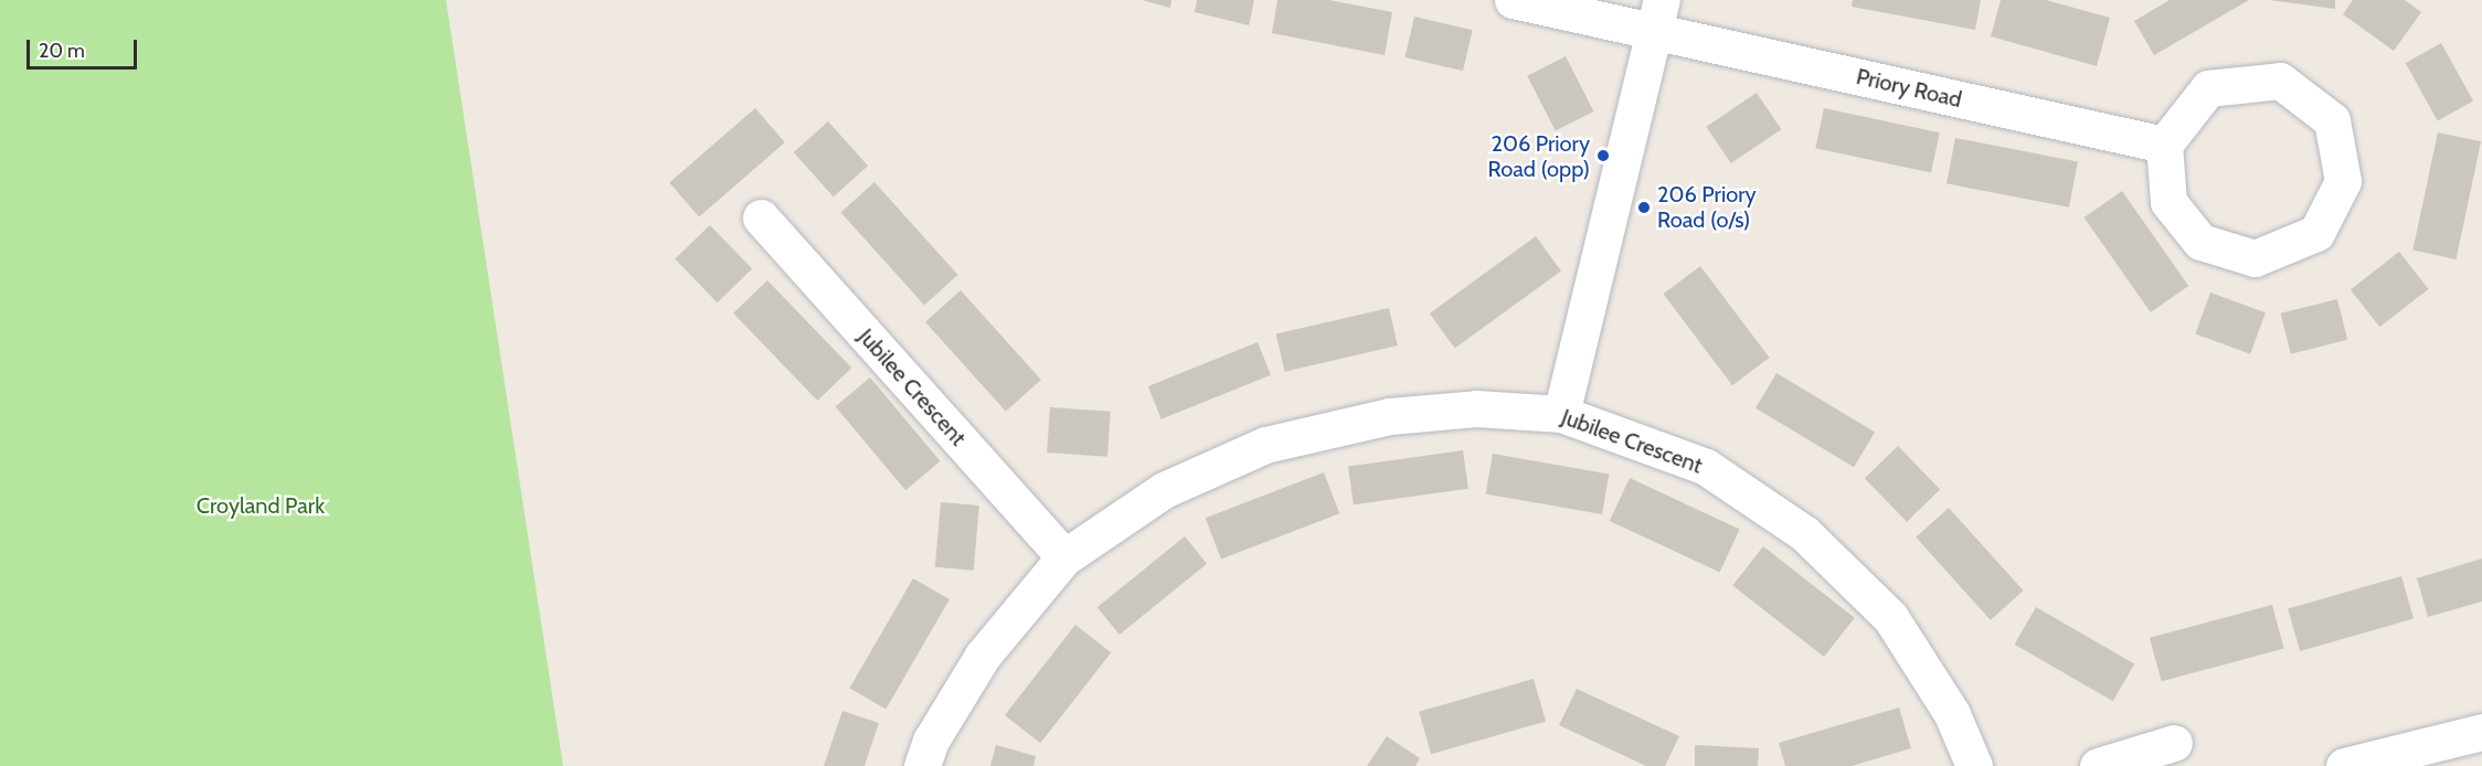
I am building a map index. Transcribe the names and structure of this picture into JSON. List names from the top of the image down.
{
  "streets": {
    "street": ["Priory Road", "Jubilee Crescent"]
  },
  "parks": ["Croyland Park"],
  "places": ["206 Priory Road (opp)", "206 Priory Road (o/s)"],
  "scale_bar": "20 m"
}
